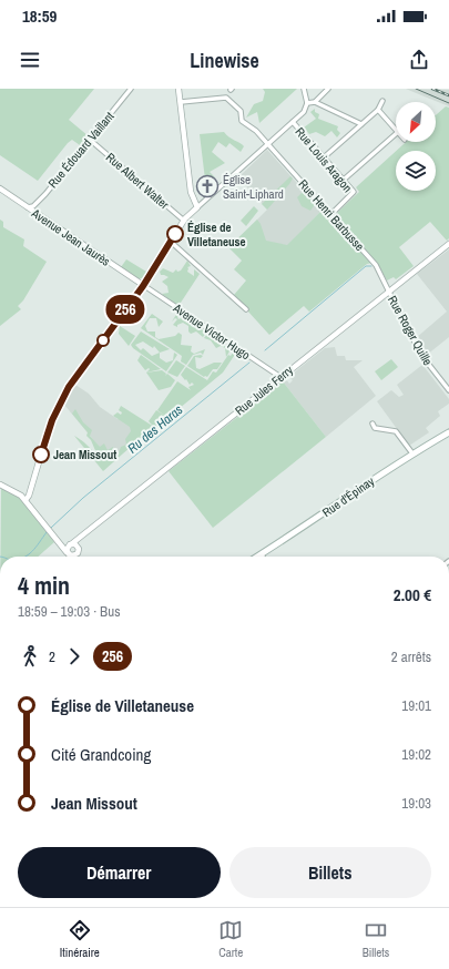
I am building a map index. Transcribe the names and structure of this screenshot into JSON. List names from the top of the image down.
{
  "streets": {
    "main road": ["Rue d'Épinay"],
    "street": [
      "Rue Édouard Vaillant",
      "Rue Louis Aragon",
      "Rue Albert Walter",
      "Rue Henri Barbusse",
      "Avenue Jean Jaurès",
      "Rue Roger Quille",
      "Avenue Victor Hugo",
      "Rue Jules Ferry"
    ]
  },
  "crossings": [
    ["Rue Édouard Vaillant", "Rue Albert Walter"],
    ["Rue Édouard Vaillant", "Avenue Jean Jaurès"],
    ["Rue Louis Aragon", "Rue Henri Barbusse"],
    ["Rue Henri Barbusse", "Rue Roger Quille"],
    ["Rue Henri Barbusse", "Rue Jules Ferry"],
    ["Avenue Jean Jaurès", "Avenue Victor Hugo"],
    ["Rue Roger Quille", "Rue Jules Ferry"],
    ["Avenue Victor Hugo", "Rue Jules Ferry"]
  ],
  "water": ["Ru des Haras"],
  "places": {
    "church": ["Église Saint-Liphard"],
    "other": ["Église de Villetaneuse", "Jean Missout"]
  },
  "lines": ["bus line 256"],
  "north": "bottom left",
  "page": {
    "status": "18:59",
    "header": "Linewise",
    "on_map": "256",
    "heading": ["4 min", "18:59 – 19:03 · Bus", "2.00 €"],
    "legs": ["2", "256", "2 arrêts"],
    "list": [
      {
        "name": "Église de Villetaneuse",
        "value": "19:01"
      },
      {
        "name": "Cité Grandcoing",
        "value": "19:02"
      },
      {
        "name": "Jean Missout",
        "value": "19:03"
      }
    ],
    "buttons": ["Démarrer", "Billets"],
    "tabs": ["Itinéraire", "Carte", "Billets"]
  }
}
